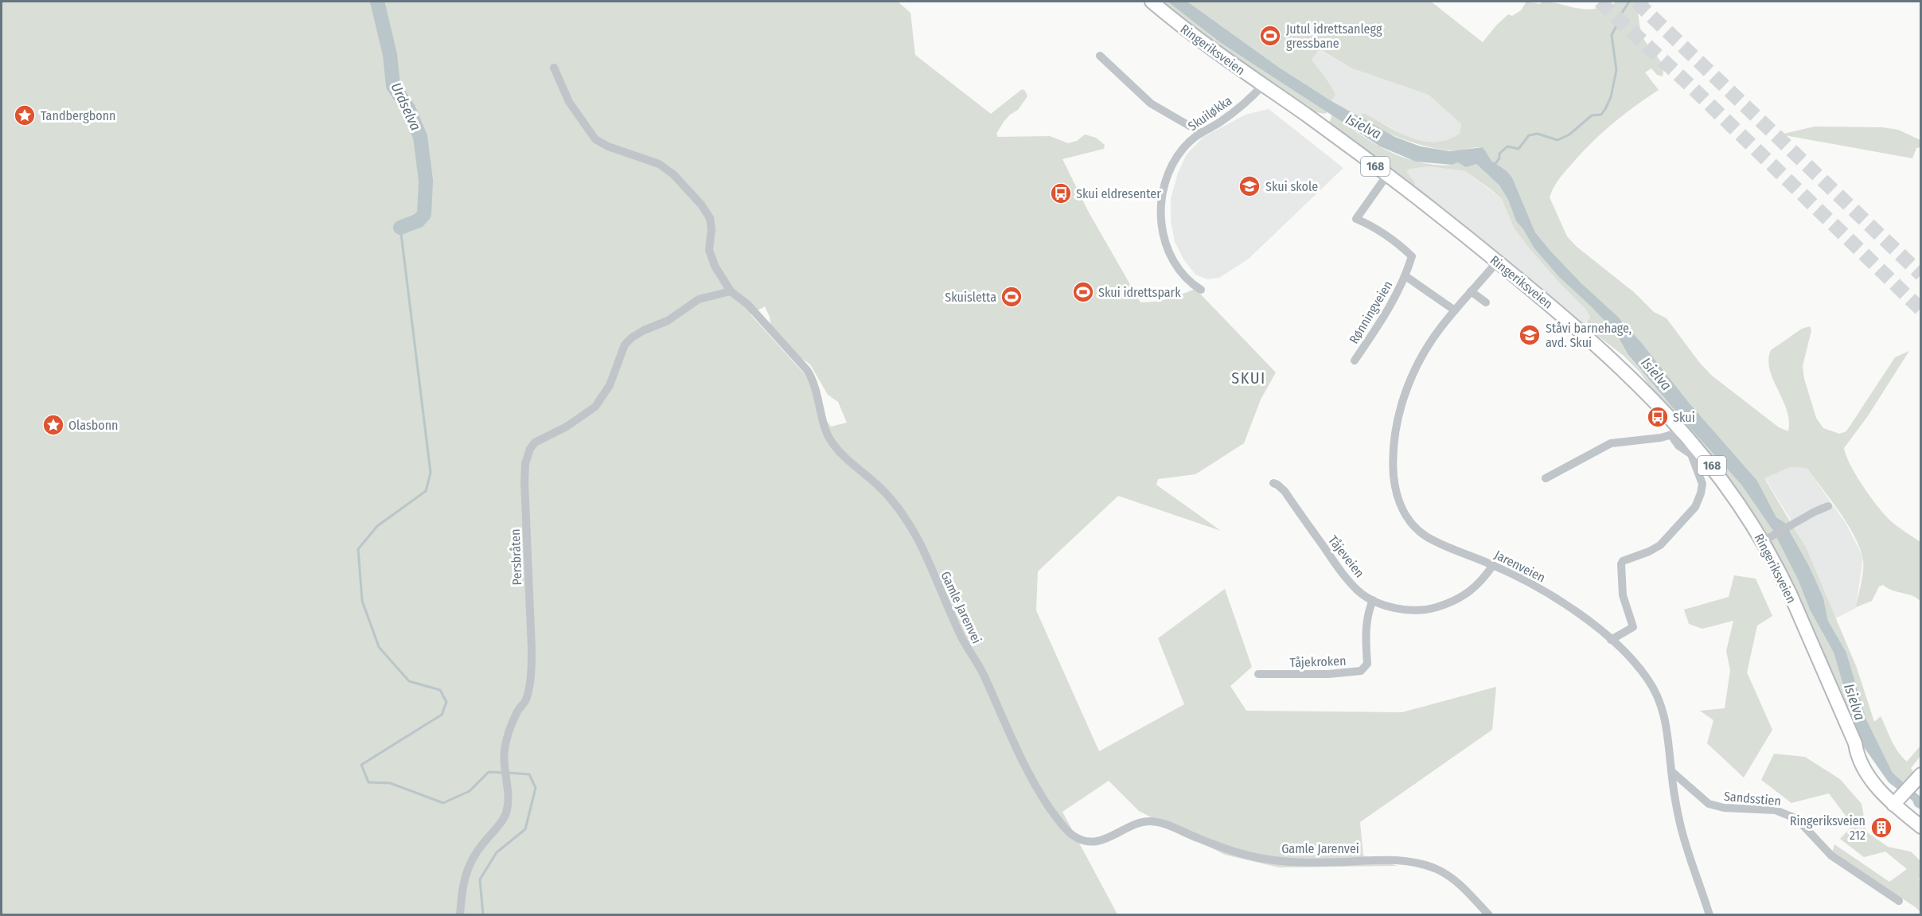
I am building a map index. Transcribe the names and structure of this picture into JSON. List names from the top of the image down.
{
  "streets": {
    "main road": ["Ringeriksveien", "168"],
    "street": [
      "Skuiløkka",
      "Rønningveien",
      "Tåjeveien",
      "Persbråten",
      "Jarenveien",
      "Gamle Jarenvei",
      "Tåjekroken",
      "Sandsstien"
    ]
  },
  "crossings": [
    ["Ringeriksveien", "Skuiløkka"],
    ["Ringeriksveien", "Rønningveien"],
    ["Ringeriksveien", "Jarenveien"],
    ["Rønningveien", "Jarenveien"],
    ["Tåjeveien", "Jarenveien"],
    ["Tåjeveien", "Tåjekroken"],
    ["Persbråten", "Gamle Jarenvei"],
    ["Jarenveien", "Sandsstien"]
  ],
  "districts": ["SKUI"],
  "water": ["Urdselva", "Isielva"],
  "places": {
    "sports": ["Jutul idrettsanlegg gressbane", "Skui idrettspark", "Skuisletta"],
    "place": ["Tandbergbonn", "Olasbonn"],
    "school or university": ["Skui skole", "Ståvi barnehage, avd. Skui"],
    "bus stop": ["Skui eldresenter", "Skui"],
    "building": ["Ringeriksveien 212"]
  }
}
